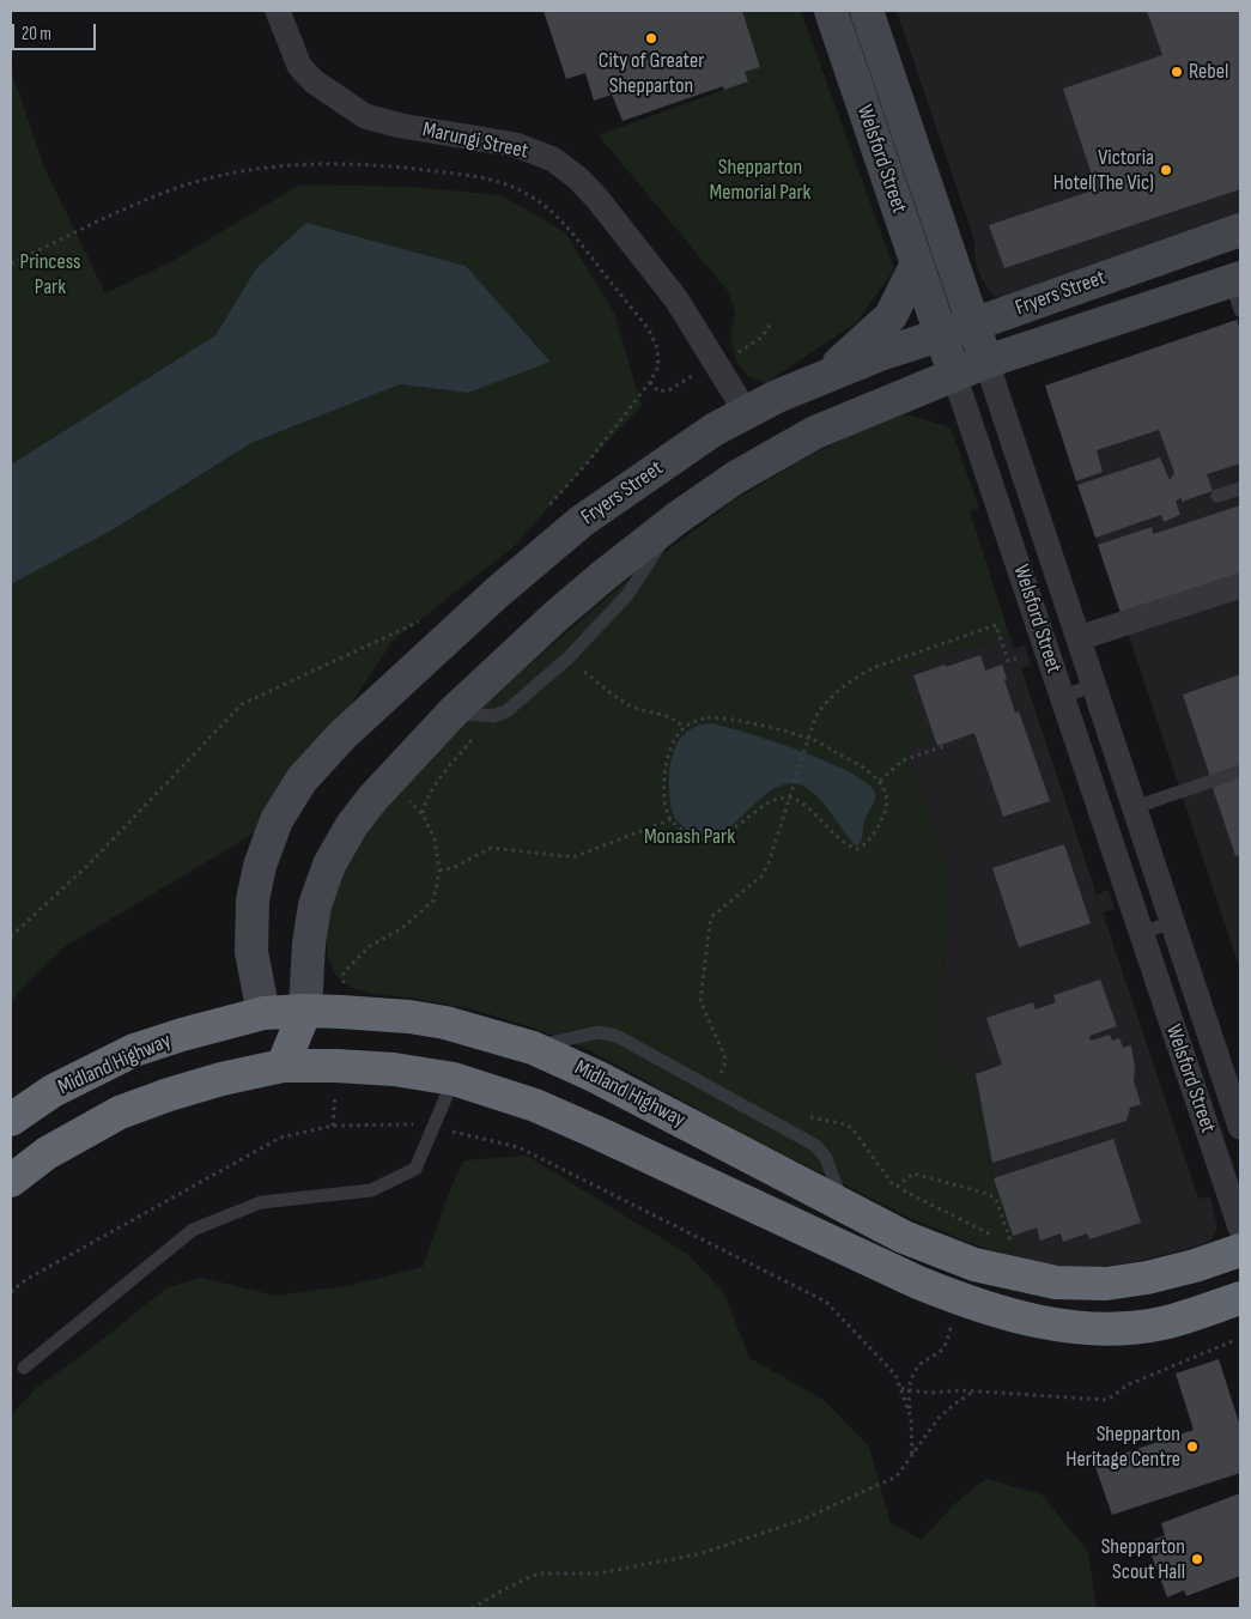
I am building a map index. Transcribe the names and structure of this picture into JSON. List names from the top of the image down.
{
  "streets": {
    "highway": ["Midland Highway"],
    "street": ["Marungi Street", "Welsford Street", "Fryers Street"]
  },
  "crossings": [
    ["Marungi Street", "Fryers Street"],
    ["Welsford Street", "Fryers Street"],
    ["Fryers Street", "Midland Highway"]
  ],
  "parks": ["Shepparton Memorial Park", "Princess Park", "Monash Park"],
  "places": [
    "City of Greater Shepparton",
    "Rebel",
    "Victoria Hotel(The Vic)",
    "Shepparton Heritage Centre",
    "Shepparton Scout Hall"
  ],
  "scale_bar": "20 m"
}
